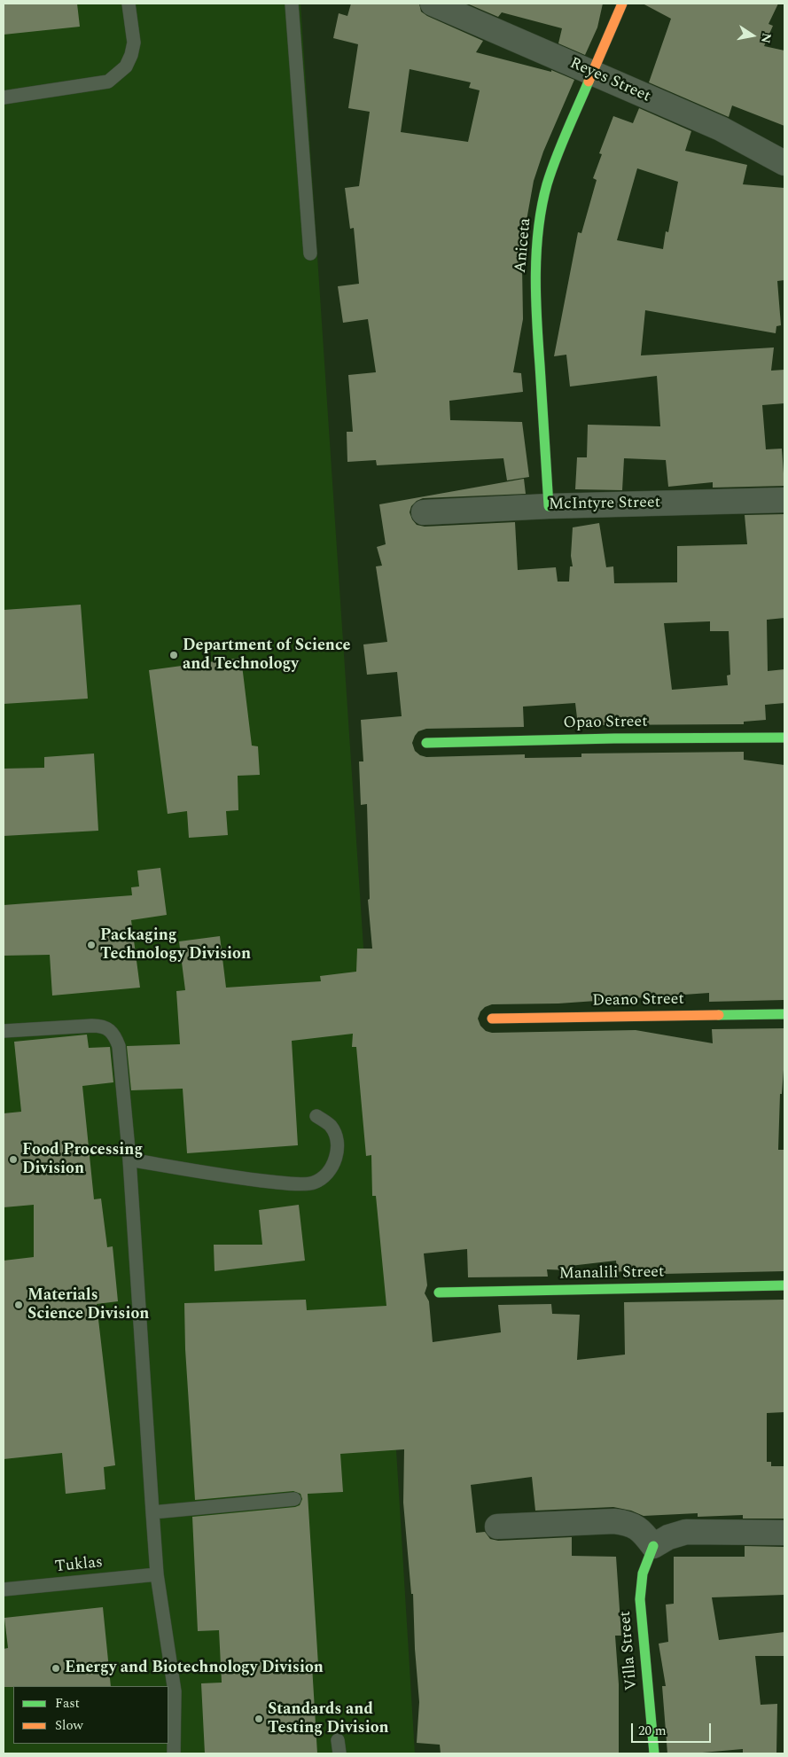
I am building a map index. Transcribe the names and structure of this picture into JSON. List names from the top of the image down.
{
  "streets": {
    "street": [
      "Reyes Street",
      "Aniceta",
      "McIntyre Street",
      "Opao Street",
      "Deano Street",
      "Manalili Street",
      "Villa Street"
    ],
    "lane": ["Tuklas"]
  },
  "crossings": [
    ["Reyes Street", "Aniceta"],
    ["Aniceta", "McIntyre Street"]
  ],
  "places": [
    "Department of Science and Technology",
    "Packaging Technology Division",
    "Food Processing Division",
    "Materials Science Division",
    "Energy and Biotechnology Division",
    "Standards and Testing Division"
  ],
  "legend": ["Fast", "Slow"],
  "scale_bar": "20 m",
  "north": "right"
}
